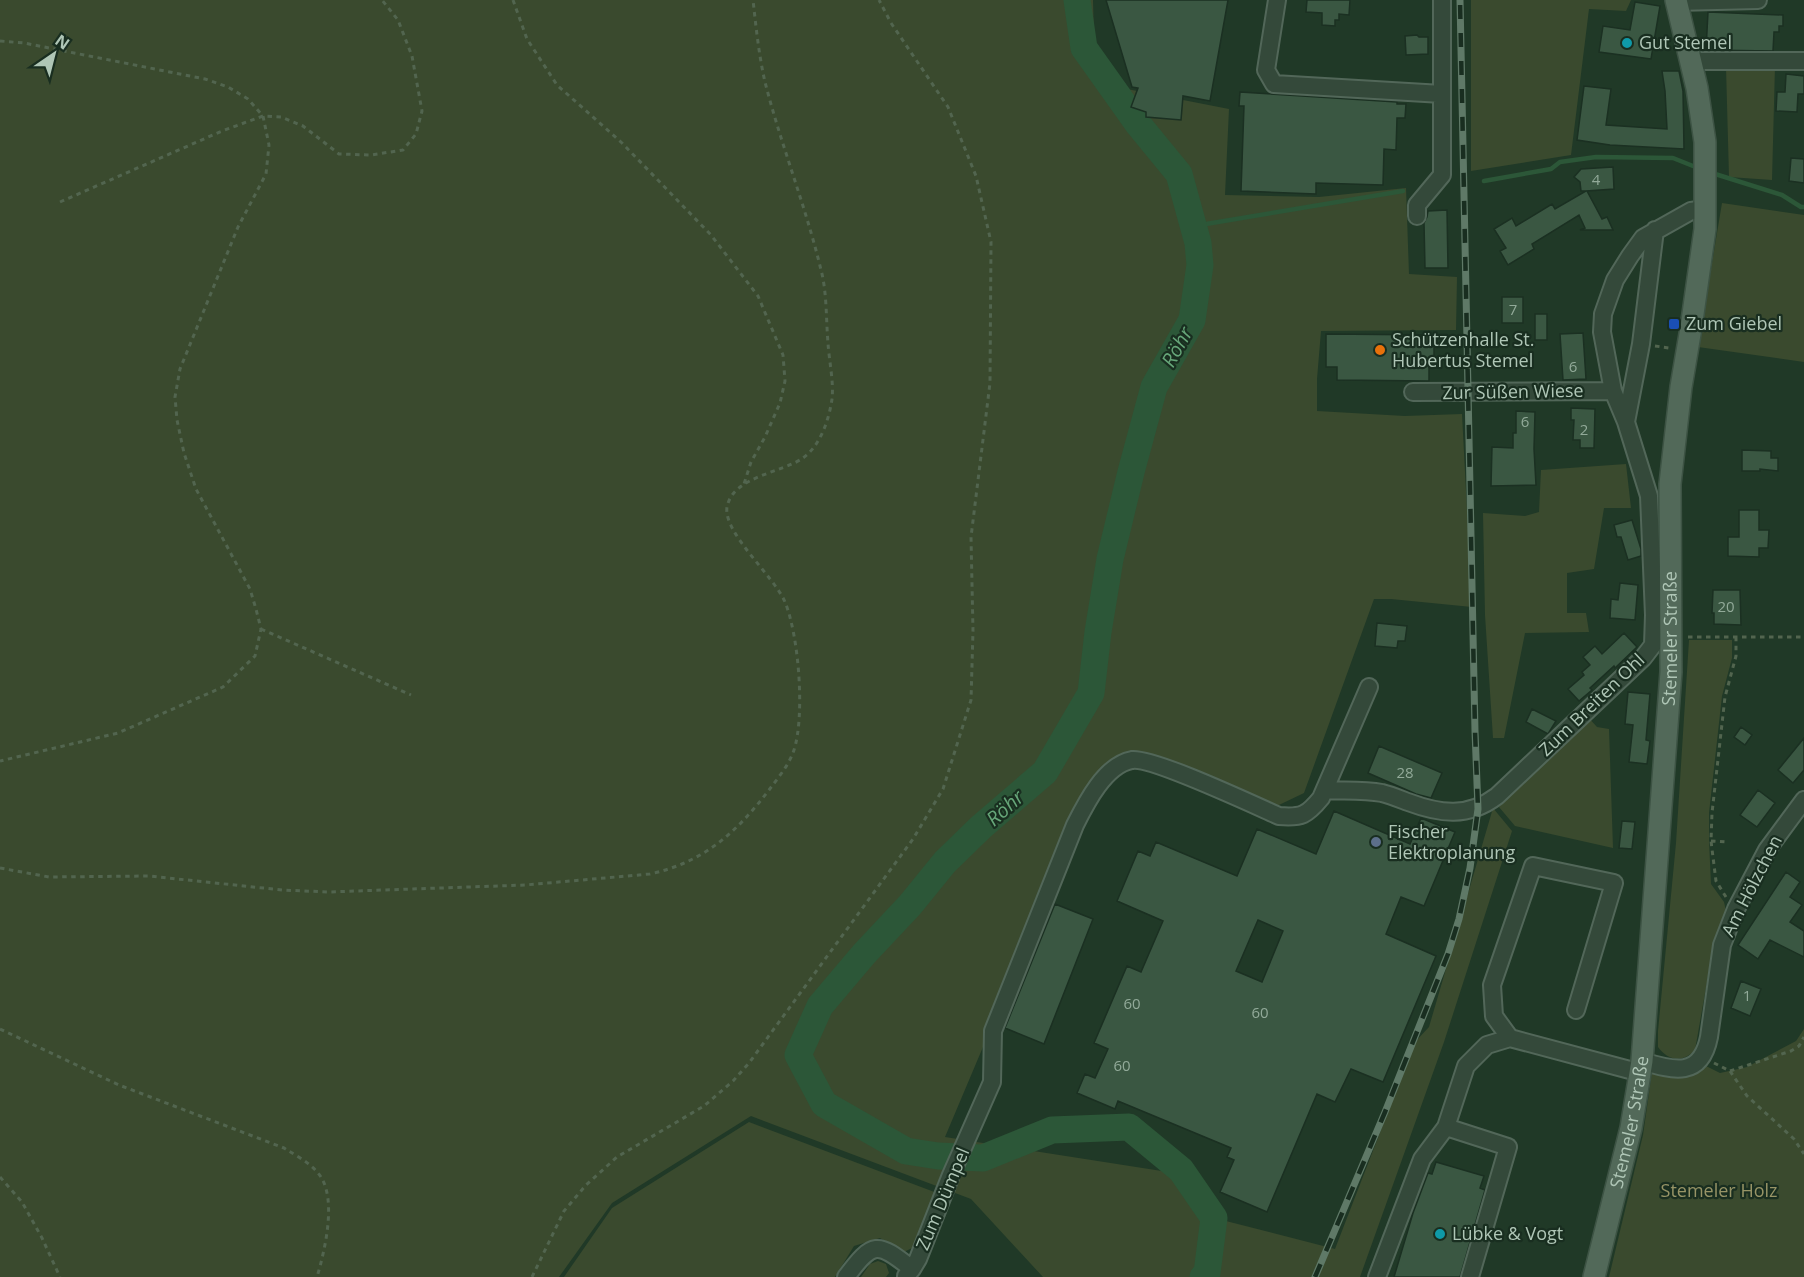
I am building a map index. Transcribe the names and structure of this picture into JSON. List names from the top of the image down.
{
  "streets": {
    "main road": ["Stemeler Straße"],
    "street": [
      "Zur Süßen Wiese",
      "Zum Breiten Ohl",
      "Am Hölzchen",
      "Zum Dümpel"
    ]
  },
  "crossings": [
    ["Zur Süßen Wiese", "Zum Breiten Ohl"],
    ["Stemeler Straße", "Zum Breiten Ohl"],
    ["Zum Breiten Ohl", "Zum Dümpel"]
  ],
  "water": ["Röhr"],
  "parks": ["Stemeler Holz"],
  "places": {
    "other": [
      "Gut Stemel",
      "Schützenhalle St. Hubertus Stemel",
      "Fischer Elektroplanung",
      "Lübke & Vogt"
    ],
    "transit": ["Zum Giebel"]
  },
  "house_numbers": [
    "4",
    "7",
    "6",
    "6",
    "2",
    "20",
    "28",
    "1",
    "60",
    "60",
    "60"
  ],
  "north": "top right"
}
